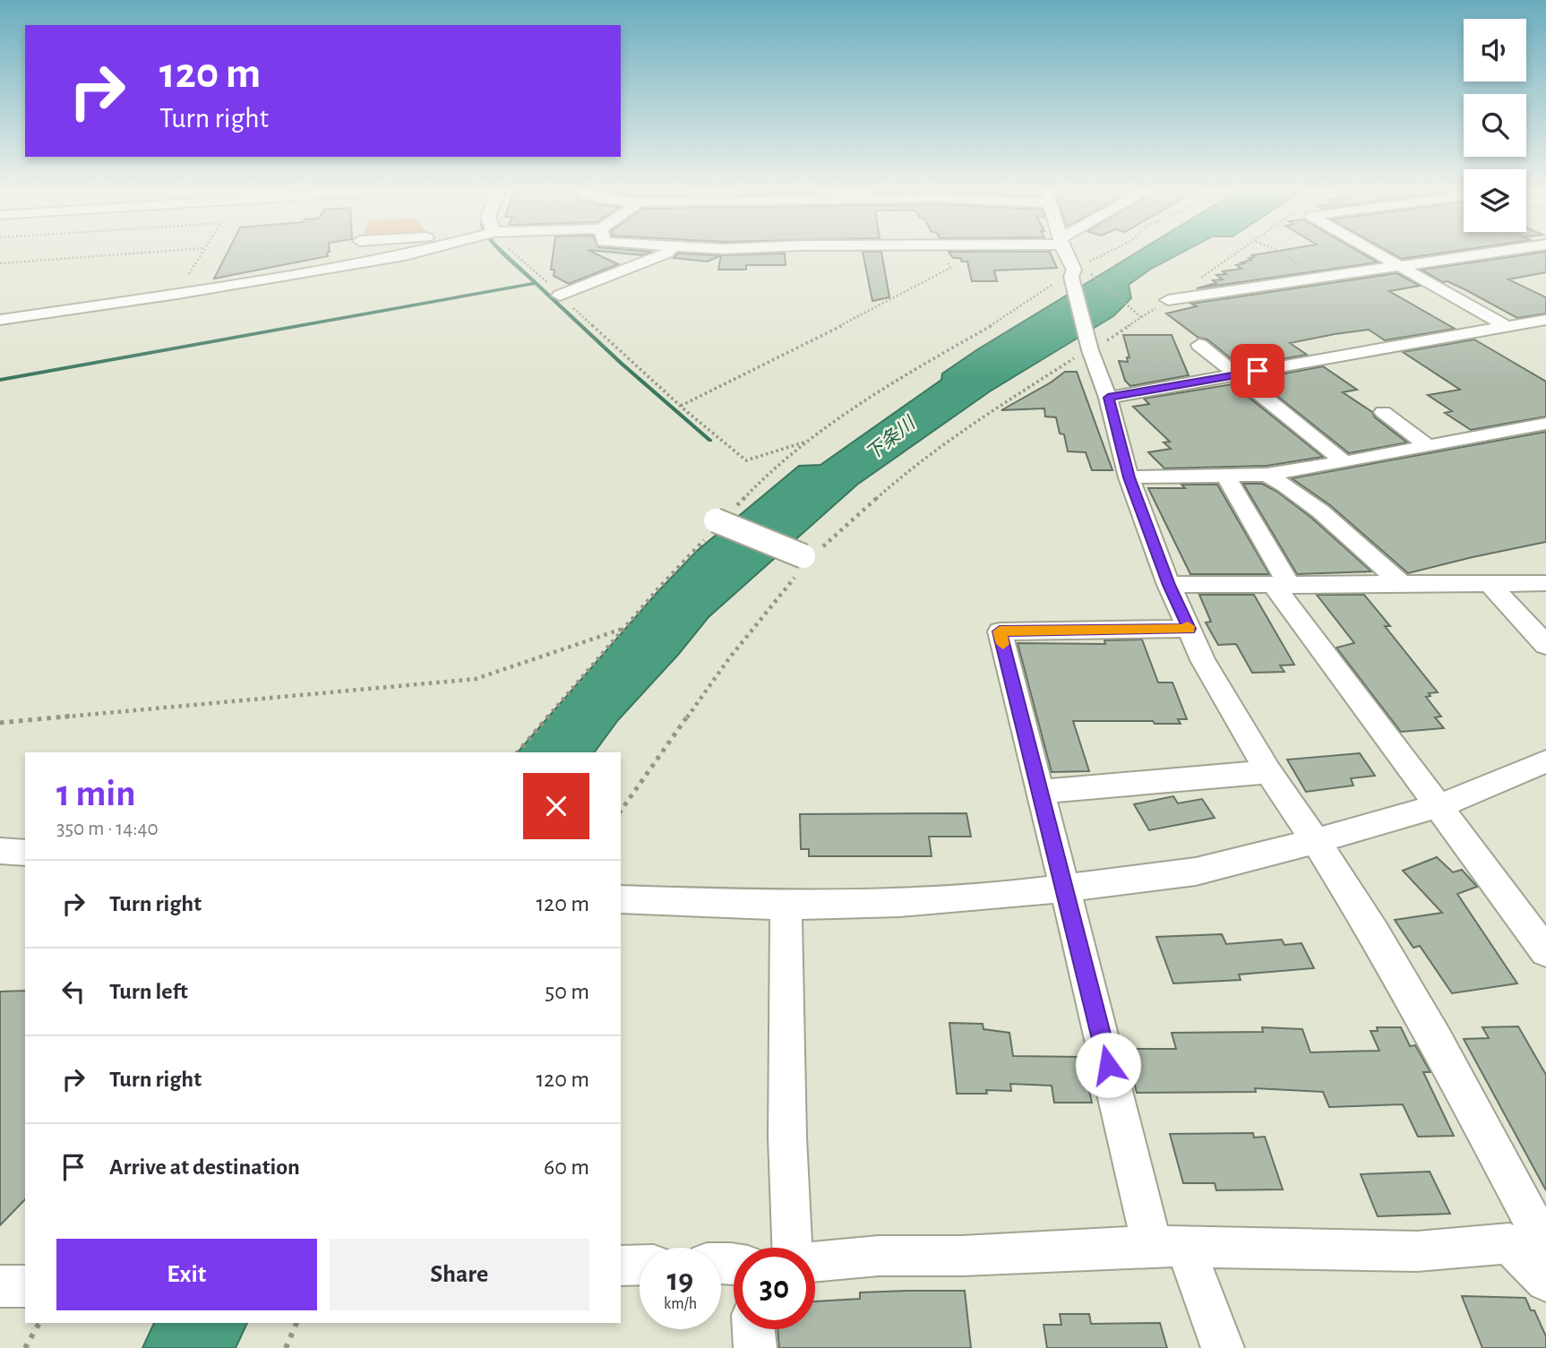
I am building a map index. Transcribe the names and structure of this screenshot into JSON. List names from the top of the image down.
{
  "water": ["下条川"],
  "page": {
    "turn": ["120 m", "Turn right"],
    "heading": ["1 min", "350 m · 14:40"],
    "list": [
      {
        "name": "Turn right",
        "value": "120 m"
      },
      {
        "name": "Turn left",
        "value": "50 m"
      },
      {
        "name": "Turn right",
        "value": "120 m"
      },
      {
        "name": "Arrive at destination",
        "value": "60 m"
      }
    ],
    "buttons": ["Exit", "Share"],
    "speed": "19 km/h",
    "limit": "30"
  }
}
